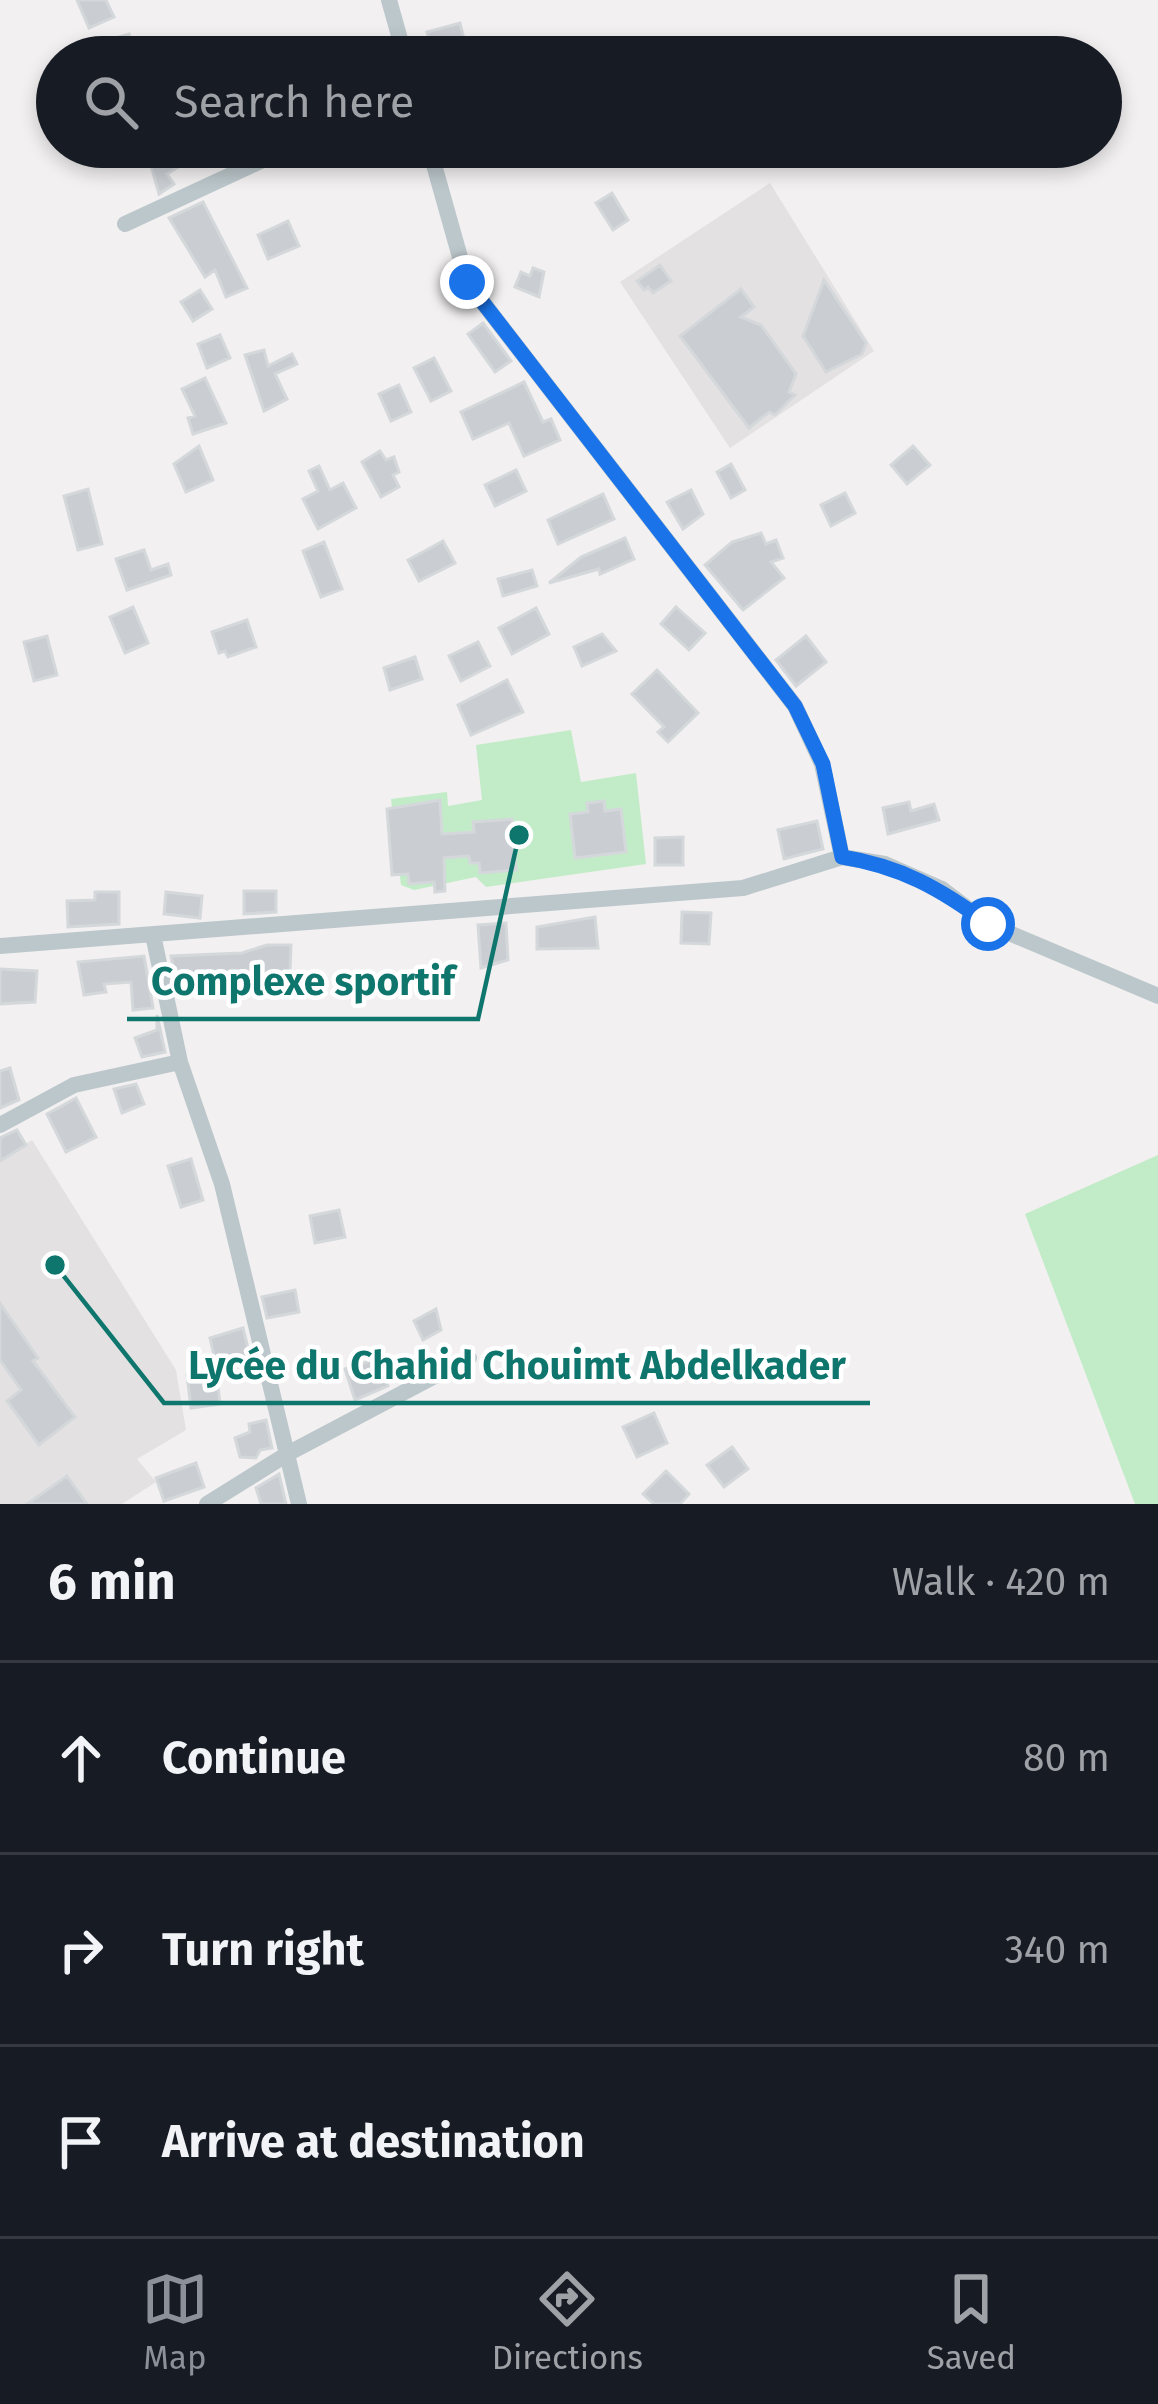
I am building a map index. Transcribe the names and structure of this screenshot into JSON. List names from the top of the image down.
{
  "places": ["Complexe sportif", "Lycée du Chahid Chouimt Abdelkader"],
  "page": {
    "search": "Search here",
    "heading": ["6 min", "Walk · 420 m"],
    "list": [
      ["Continue", "80 m"],
      ["Turn right", "340 m"],
      "Arrive at destination"
    ],
    "nav": ["Map", "Directions", "Saved"]
  }
}
